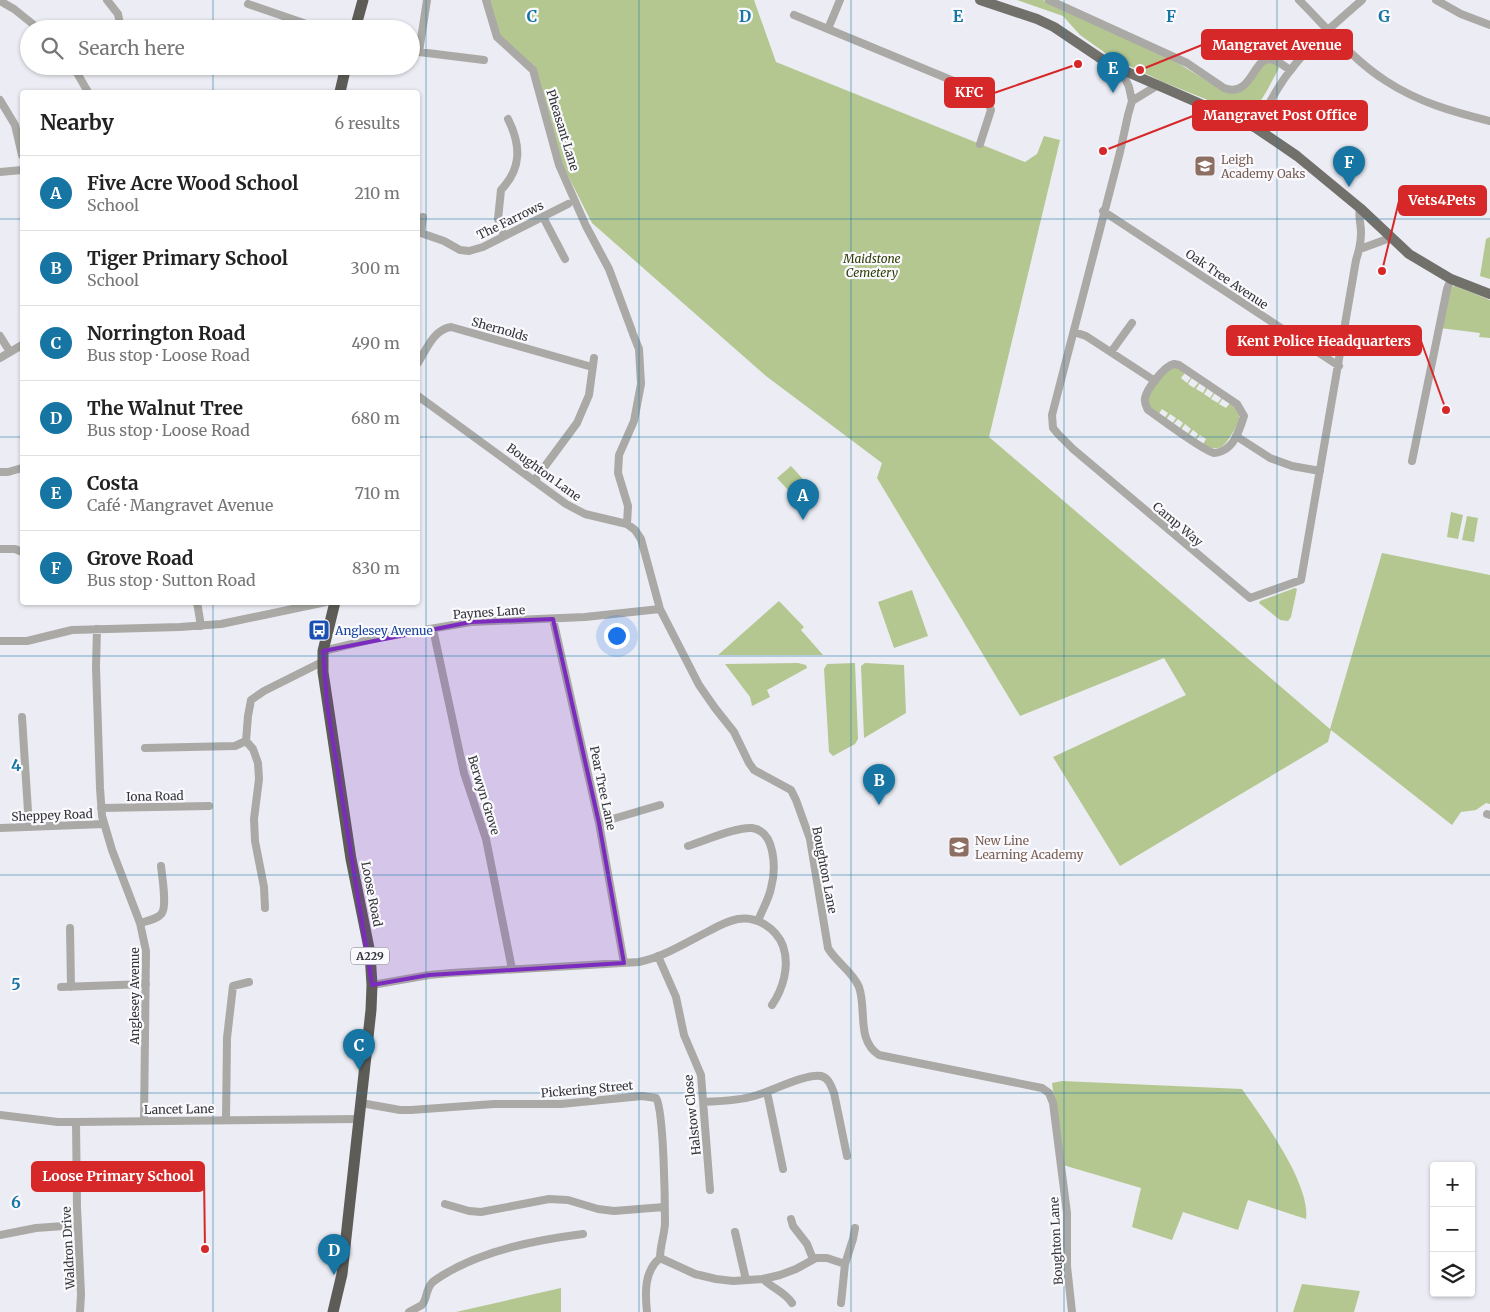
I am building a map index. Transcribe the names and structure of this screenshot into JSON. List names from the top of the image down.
{
  "streets": {
    "highway": ["Loose Road", "A229"],
    "street": [
      "Pheasant Lane",
      "The Farrows",
      "Oak Tree Avenue",
      "Shernolds",
      "Boughton Lane",
      "Camp Way",
      "Paynes Lane",
      "Pear Tree Lane",
      "Berwyn Grove",
      "Iona Road",
      "Sheppey Road",
      "Anglesey Avenue",
      "Pickering Street",
      "Lancet Lane",
      "Halstow Close",
      "Waldron Drive"
    ]
  },
  "crossings": [
    ["Pheasant Lane", "Boughton Lane"],
    ["Boughton Lane", "Paynes Lane"],
    ["Paynes Lane", "Pear Tree Lane"],
    ["Paynes Lane", "Berwyn Grove"],
    ["Paynes Lane", "Loose Road"],
    ["Iona Road", "Anglesey Avenue"],
    ["Sheppey Road", "Anglesey Avenue"],
    ["Loose Road", "Pickering Street"],
    ["Loose Road", "Lancet Lane"],
    ["Anglesey Avenue", "Lancet Lane"],
    ["Lancet Lane", "Waldron Drive"]
  ],
  "parks": ["Maidstone Cemetery"],
  "places": {
    "other": [
      "KFC",
      "Mangravet Avenue",
      "Mangravet Post Office",
      "Vets4Pets",
      "Kent Police Headquarters",
      "Loose Primary School"
    ],
    "school or university": ["Leigh Academy Oaks", "New Line Learning Academy"],
    "bus stop": ["Anglesey Avenue"]
  },
  "page": {
    "search": "Search here",
    "pins": [
      "E",
      "F",
      "A",
      "B",
      "C",
      "D"
    ],
    "heading": ["Nearby", "6 results"],
    "list": [
      {
        "mark": "A",
        "name": "Five Acre Wood School",
        "note": "School",
        "value": "210 m"
      },
      {
        "mark": "B",
        "name": "Tiger Primary School",
        "note": "School",
        "value": "300 m"
      },
      {
        "mark": "C",
        "name": "Norrington Road",
        "note": "Bus stop · Loose Road",
        "value": "490 m"
      },
      {
        "mark": "D",
        "name": "The Walnut Tree",
        "note": "Bus stop · Loose Road",
        "value": "680 m"
      },
      {
        "mark": "E",
        "name": "Costa",
        "note": "Café · Mangravet Avenue",
        "value": "710 m"
      },
      {
        "mark": "F",
        "name": "Grove Road",
        "note": "Bus stop · Sutton Road",
        "value": "830 m"
      }
    ],
    "map_buttons": ["+", "−"]
  },
  "grid": {
    "columns": [
      "C",
      "D",
      "E",
      "F",
      "G"
    ],
    "rows": ["4", "5", "6"]
  }
}
